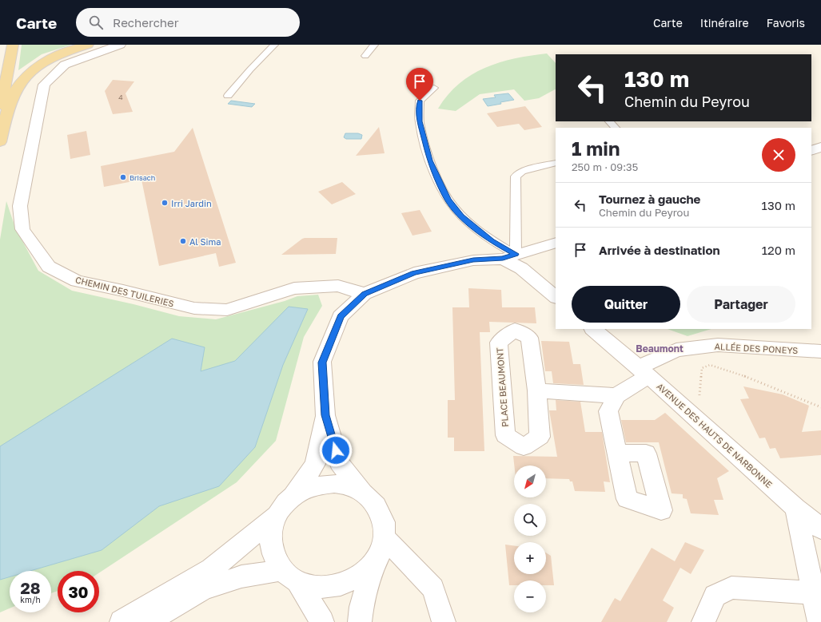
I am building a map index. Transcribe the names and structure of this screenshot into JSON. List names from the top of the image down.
{
  "streets": {
    "street": [
      "CHEMIN DES TUILERIES",
      "ALLÉE DES PONEYS",
      "PLACE BEAUMONT",
      "AVENUE DES HAUTS DE NARBONNE"
    ]
  },
  "crossings": [
    ["ALLÉE DES PONEYS", "AVENUE DES HAUTS DE NARBONNE"]
  ],
  "districts": ["Beaumont"],
  "places": ["Brisach", "Irri Jardin", "Al Sima"],
  "house_numbers": ["4"],
  "north": "bottom left",
  "page": {
    "header": "Carte",
    "search": "Rechercher",
    "nav": ["Carte", "Itinéraire", "Favoris"],
    "turn": ["130 m", "Chemin du Peyrou"],
    "heading": ["1 min", "250 m · 09:35"],
    "list": [
      {
        "name": "Tournez à gauche",
        "note": "Chemin du Peyrou",
        "value": "130 m"
      },
      {
        "name": "Arrivée à destination",
        "value": "120 m"
      }
    ],
    "buttons": ["Quitter", "Partager"],
    "map_buttons": ["+", "−"],
    "speed": "28 km/h",
    "limit": "30"
  }
}
